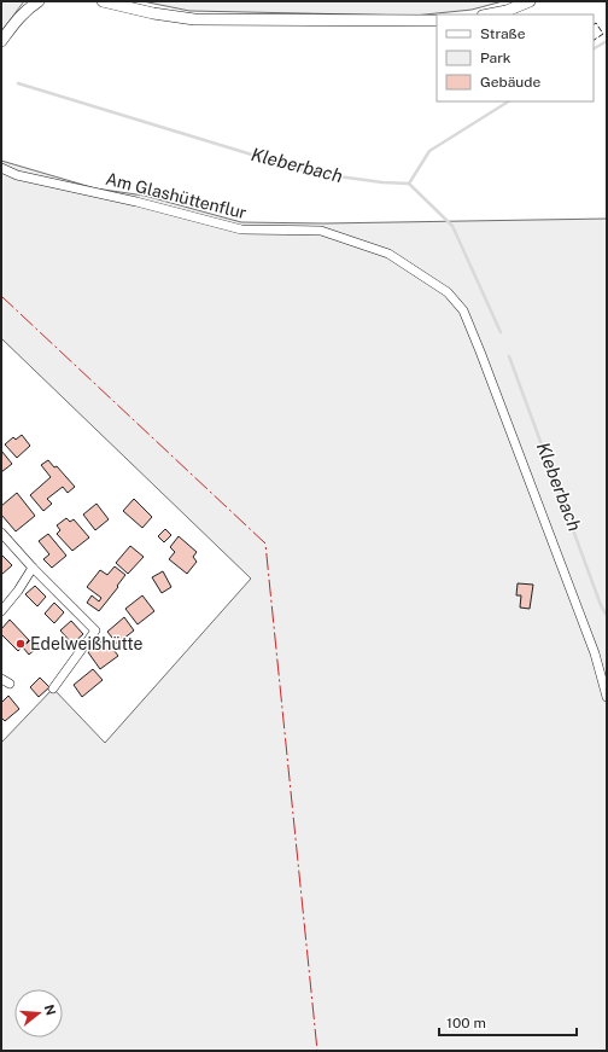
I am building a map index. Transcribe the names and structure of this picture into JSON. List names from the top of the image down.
{
  "streets": {
    "street": ["Am Glashüttenflur"]
  },
  "water": ["Kleberbach"],
  "places": ["Edelweißhütte"],
  "legend": ["Straße", "Park", "Gebäude"],
  "scale_bar": "100 m",
  "north": "right"
}
